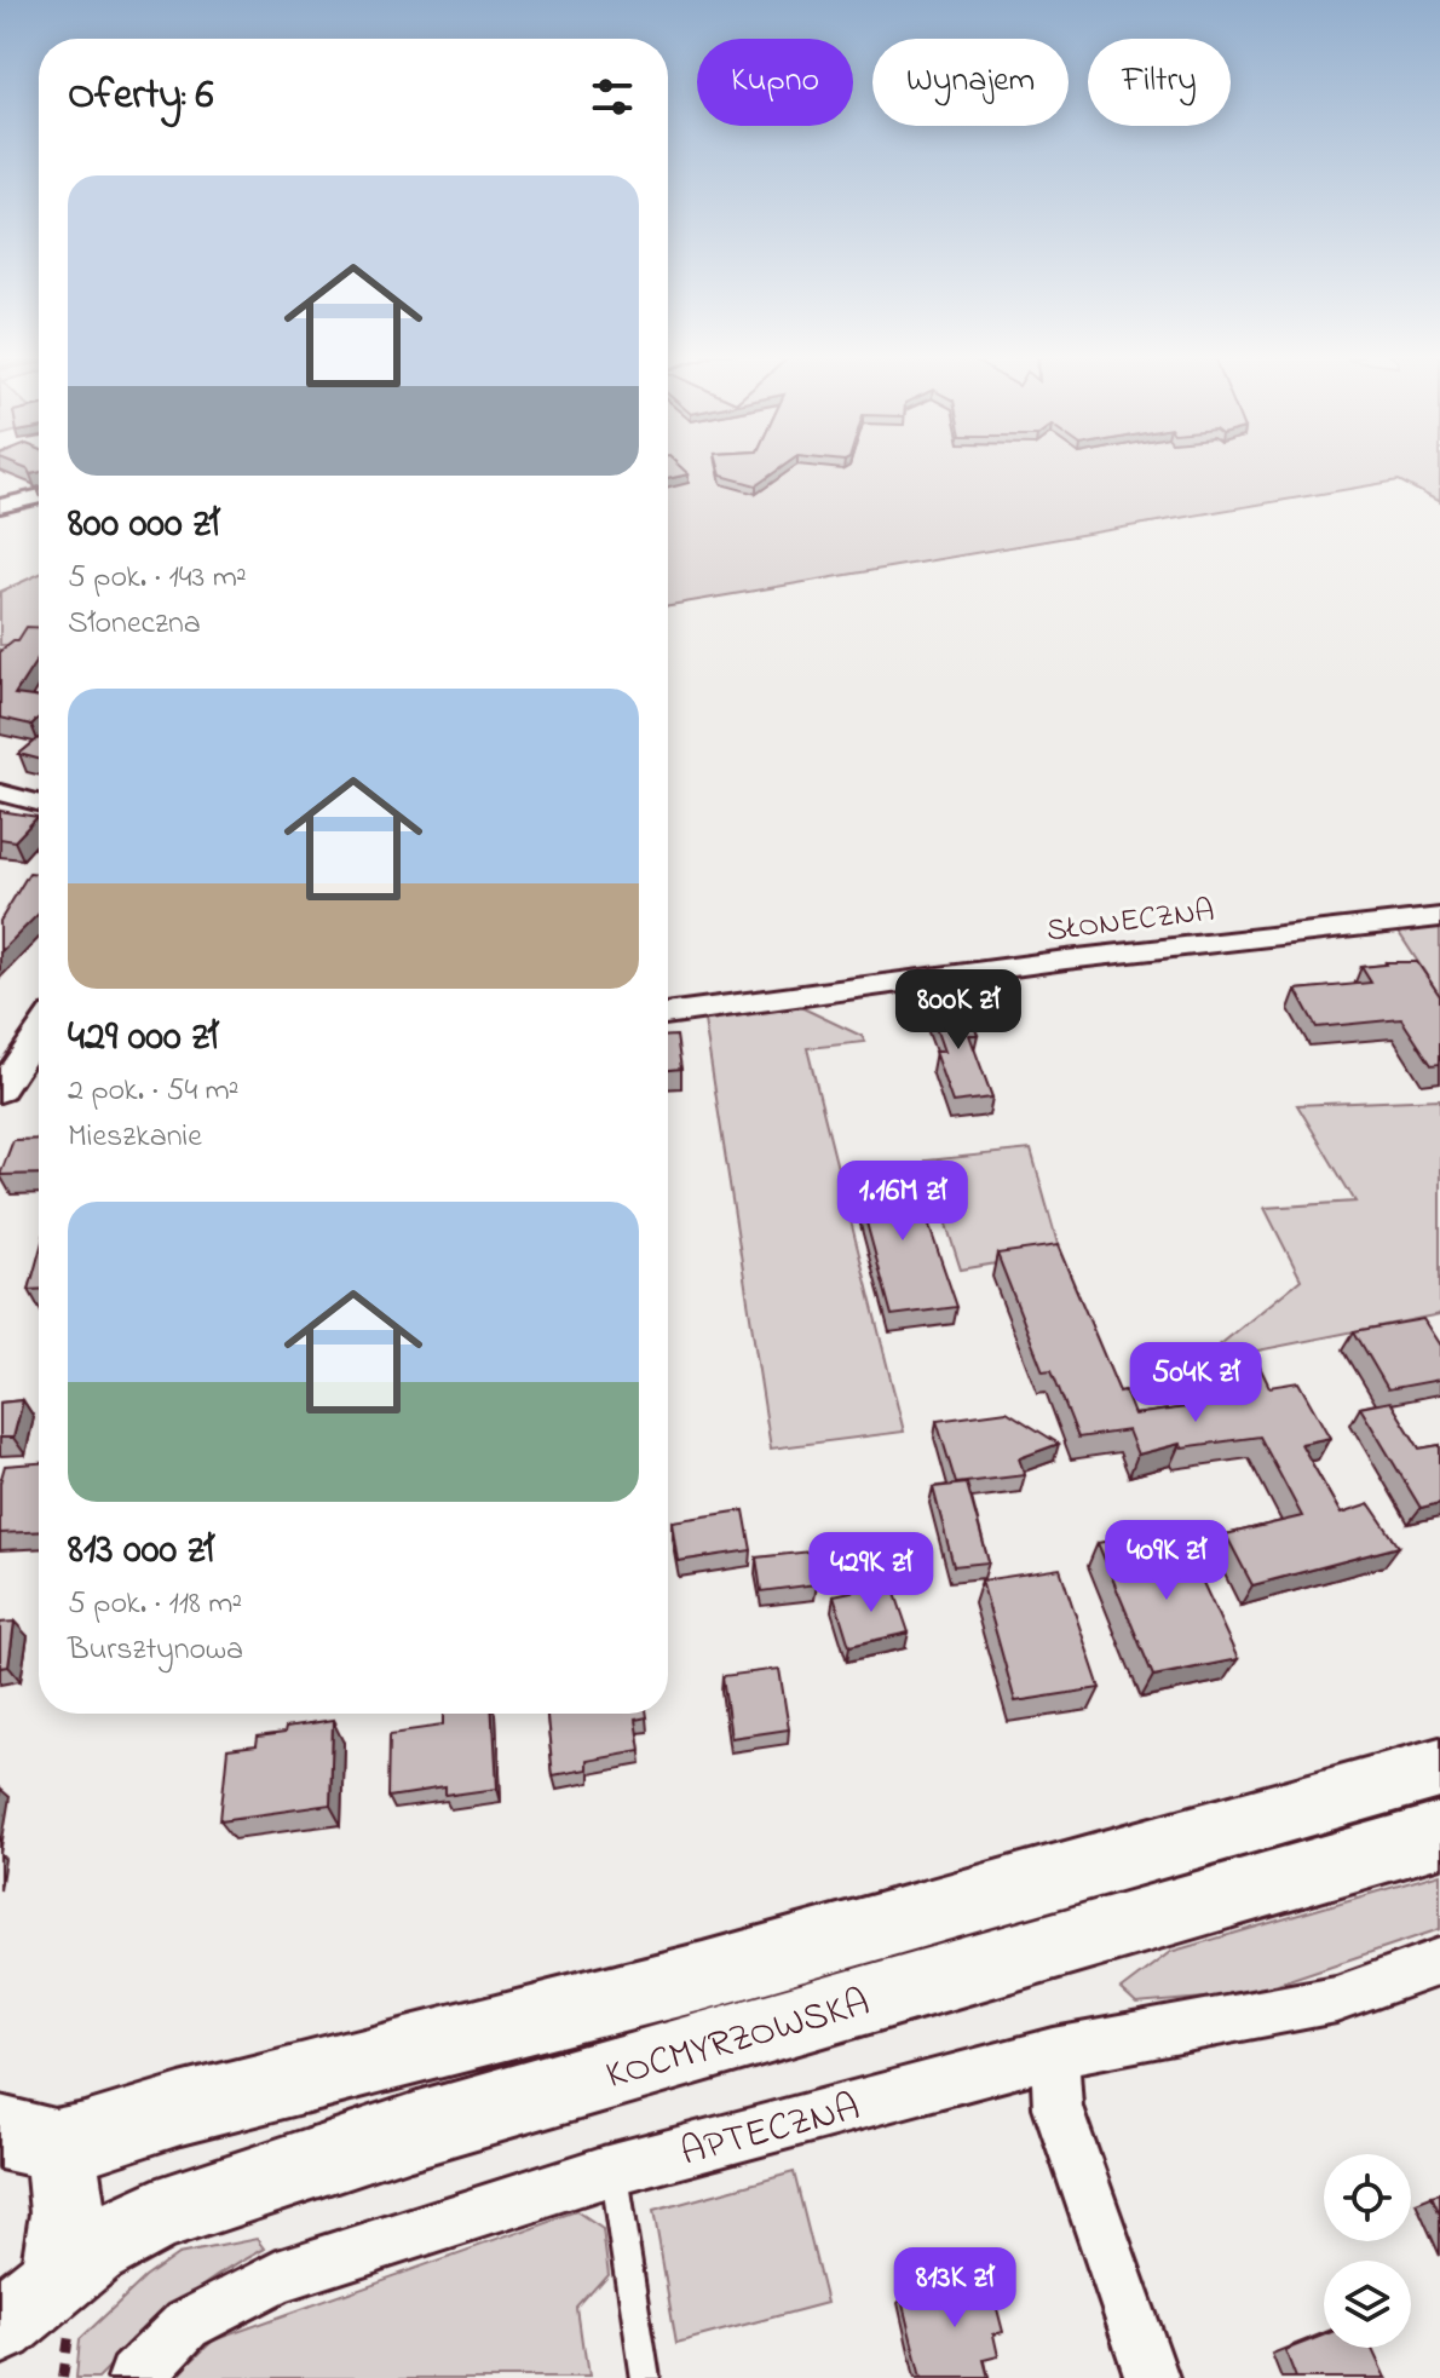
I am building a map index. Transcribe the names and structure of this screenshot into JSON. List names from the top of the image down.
{
  "streets": {
    "main road": ["KOCMYRZOWSKA"],
    "street": ["SŁONECZNA", "APTECZNA"]
  },
  "page": {
    "chip": ["Kupno", "Wynajem", "Filtry"],
    "heading": "Oferty: 6",
    "list": [
      {
        "name": "800 000 zł",
        "note": "5 pok. · 143 m² · Słoneczna"
      },
      {
        "name": "429 000 zł",
        "note": "2 pok. · 54 m² · Mieszkanie"
      },
      {
        "name": "813 000 zł",
        "note": "5 pok. · 118 m² · Bursztynowa"
      }
    ],
    "price": [
      "800K zł",
      "1.16M zł",
      "504K zł",
      "409K zł",
      "429K zł",
      "813K zł"
    ]
  }
}
